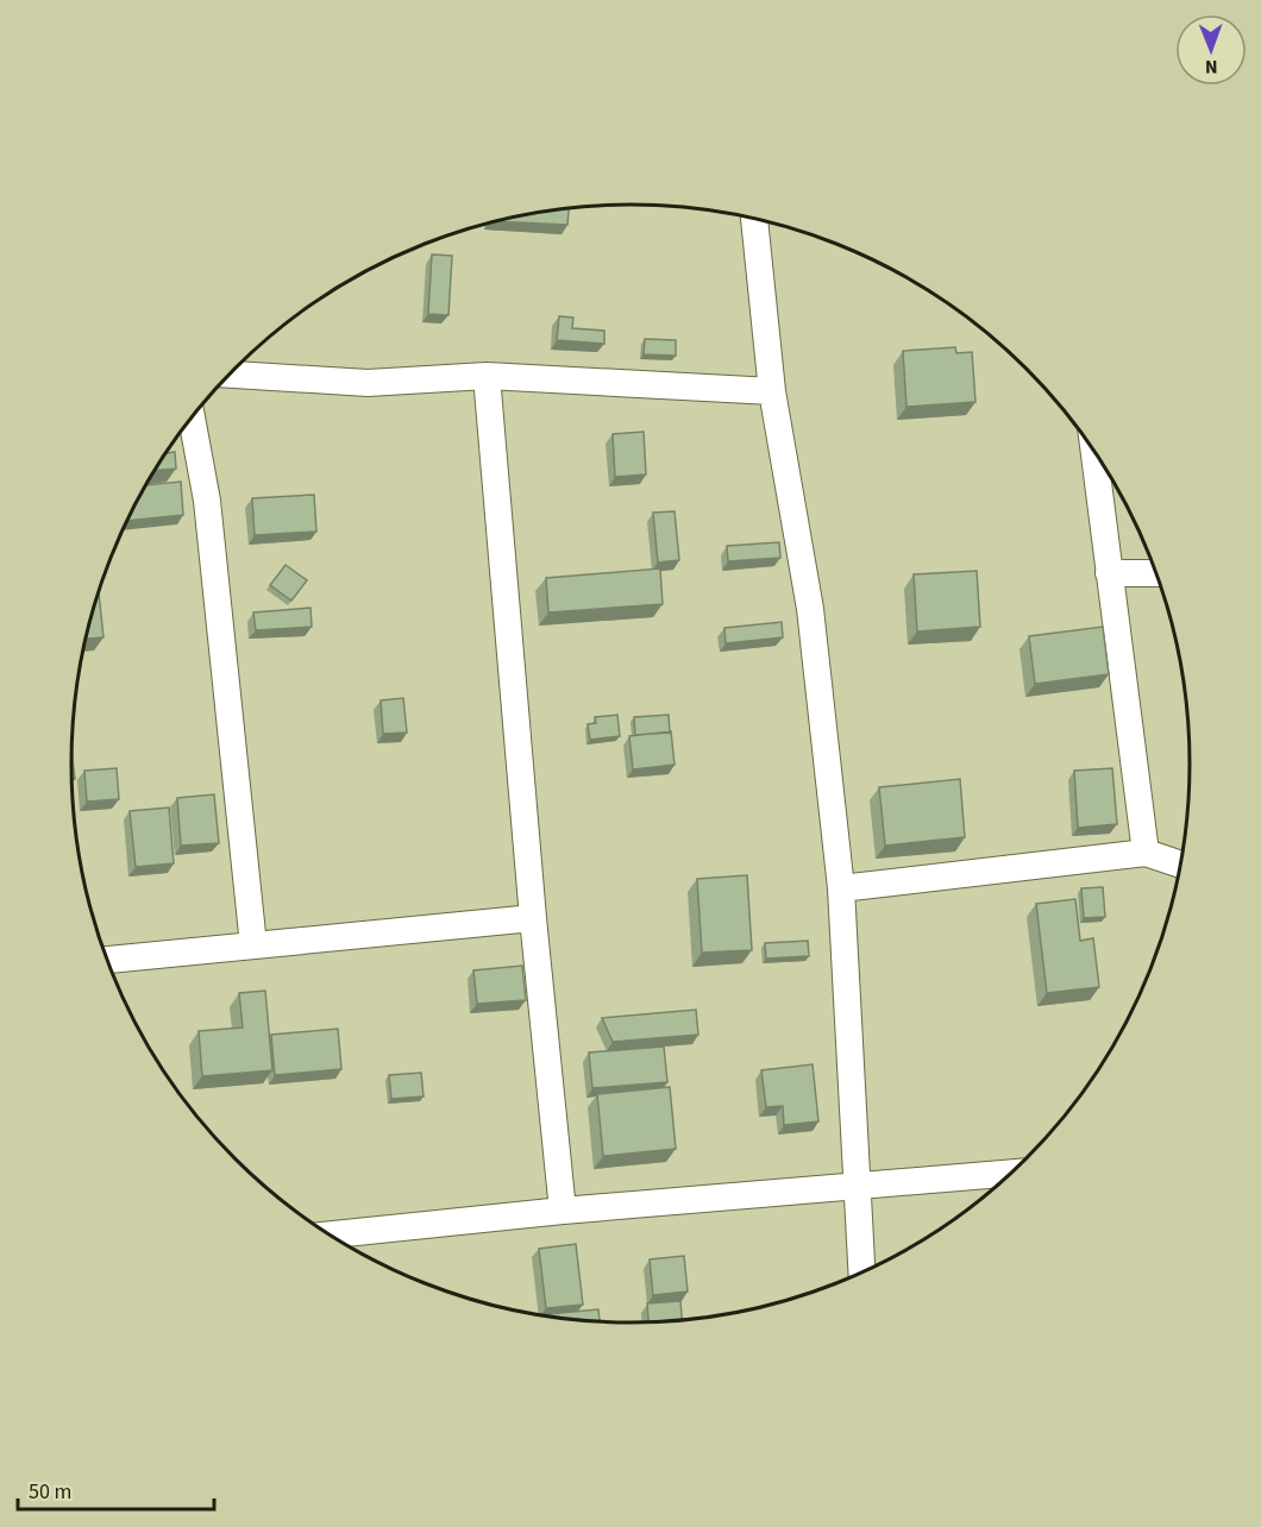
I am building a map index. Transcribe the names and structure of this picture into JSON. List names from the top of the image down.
{
  "scale_bar": "50 m",
  "north": "bottom"
}
